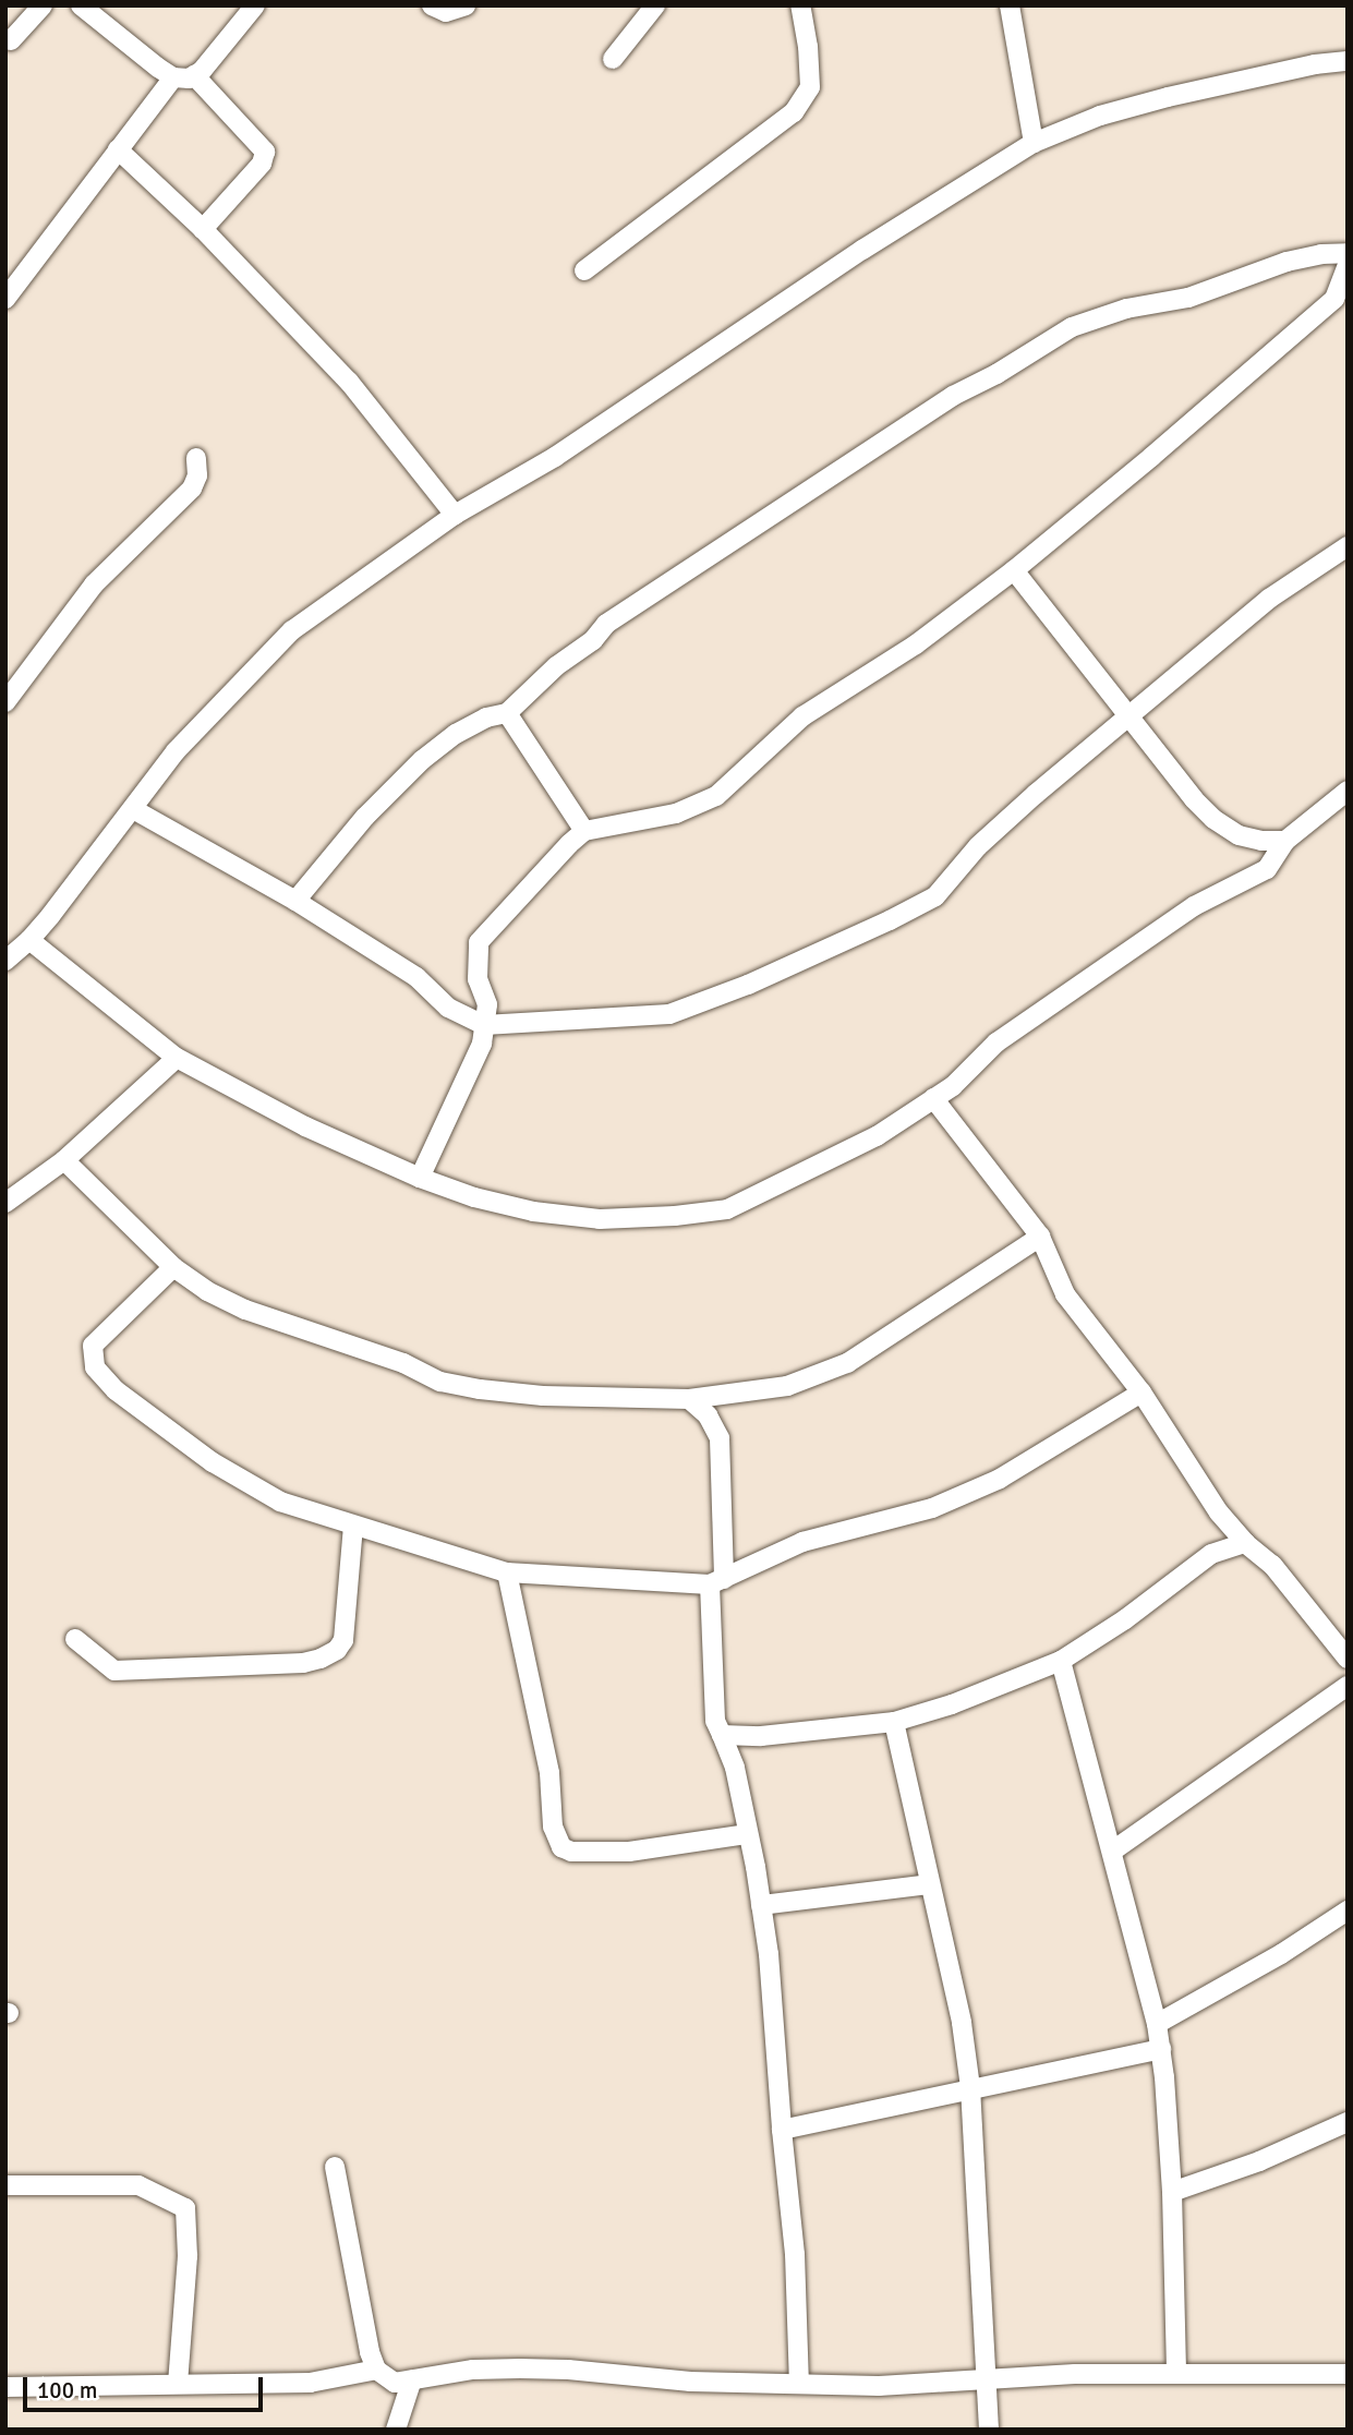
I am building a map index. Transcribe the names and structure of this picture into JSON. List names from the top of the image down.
{
  "scale_bar": "100 m"
}
